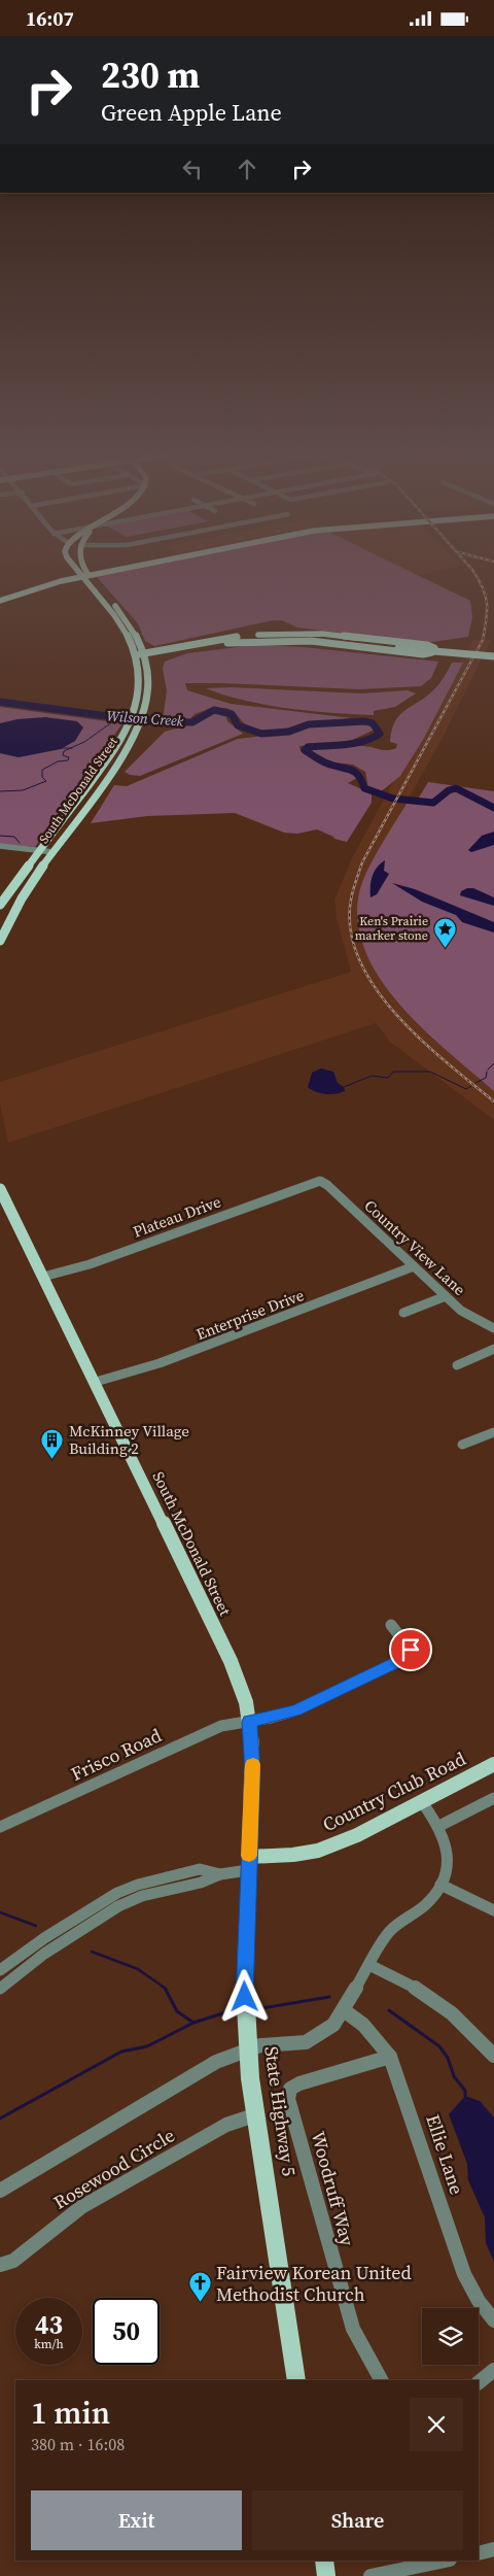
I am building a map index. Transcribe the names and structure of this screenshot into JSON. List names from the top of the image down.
{
  "streets": {
    "main road": ["South McDonald Street", "Country Club Road", "State Highway 5"],
    "street": [
      "Plateau Drive",
      "Country View Lane",
      "Enterprise Drive",
      "Frisco Road",
      "Ellie Lane",
      "Rosewood Circle",
      "Woodruff Way"
    ]
  },
  "crossings": [
    ["South McDonald Street", "Plateau Drive"],
    ["South McDonald Street", "Enterprise Drive"],
    ["South McDonald Street", "Frisco Road"],
    ["South McDonald Street", "State Highway 5"],
    ["Plateau Drive", "Country View Lane"],
    ["Country View Lane", "Enterprise Drive"],
    ["Frisco Road", "State Highway 5"],
    ["Country Club Road", "State Highway 5"],
    ["State Highway 5", "Rosewood Circle"]
  ],
  "water": ["Wilson Creek"],
  "places": {
    "place": ["Ken's Prairie marker stone"],
    "building": ["McKinney Village Building 2"],
    "church": ["Fairview Korean United Methodist Church"]
  },
  "page": {
    "status": "16:07",
    "turn": ["230 m", "Green Apple Lane"],
    "speed": "43 km/h",
    "limit": "50",
    "heading": ["1 min", "380 m · 16:08"],
    "buttons": ["Exit", "Share"]
  }
}
